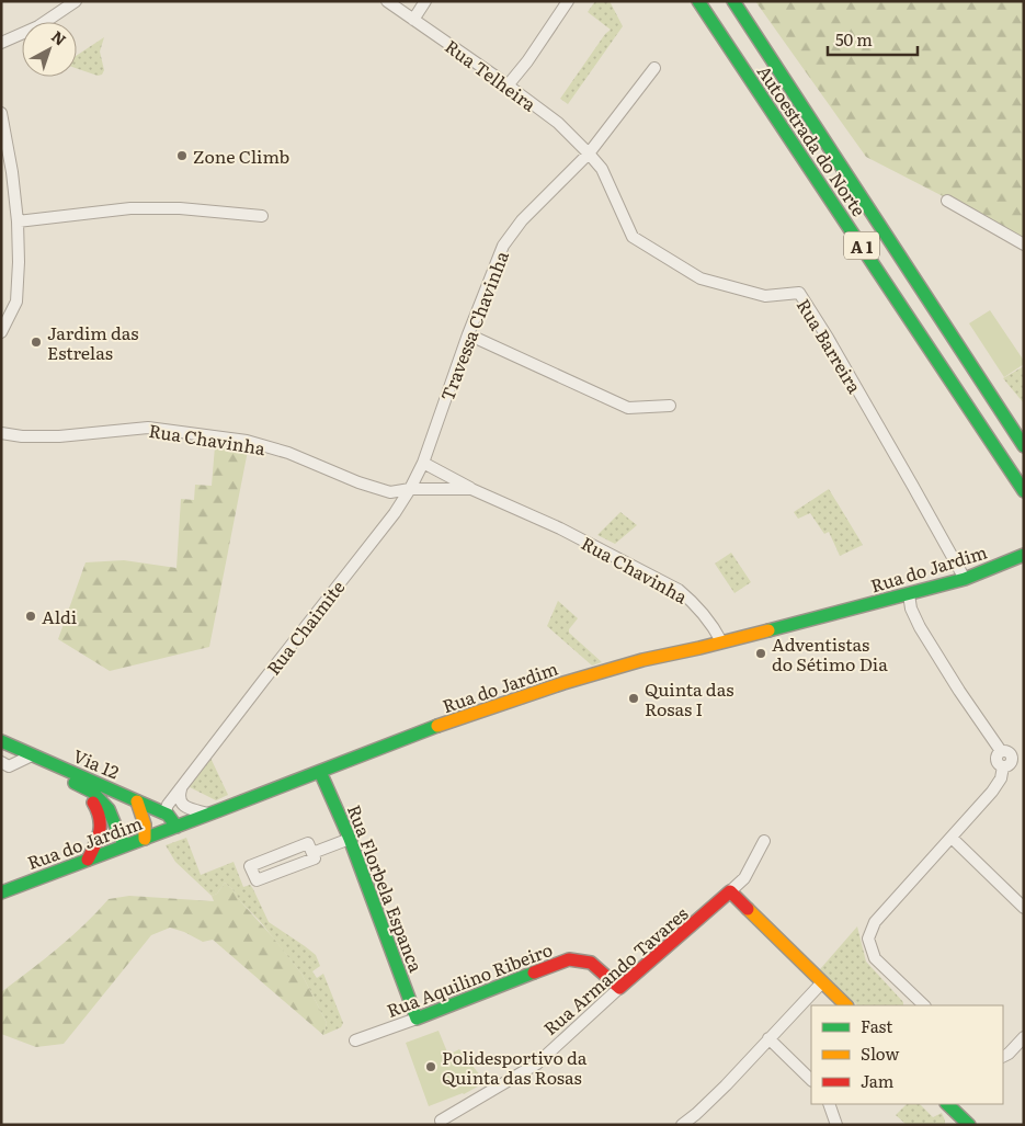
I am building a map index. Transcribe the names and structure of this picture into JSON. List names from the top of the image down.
{
  "streets": {
    "main road": [
      "Autoestrada do Norte",
      "A 1",
      "Rua do Jardim",
      "Via 12",
      "Rua Florbela Espanca",
      "Rua Armando Tavares",
      "Rua Aquilino Ribeiro"
    ],
    "street": [
      "Rua Telheira",
      "Travessa Chavinha",
      "Rua Barreira",
      "Rua Chavinha",
      "Rua Chaimite"
    ]
  },
  "crossings": [
    ["Rua Telheira", "Travessa Chavinha"],
    ["Rua Telheira", "Rua Barreira"],
    ["Travessa Chavinha", "Rua Barreira"],
    ["Travessa Chavinha", "Rua Chavinha"],
    ["Travessa Chavinha", "Rua Chaimite"],
    ["Rua Barreira", "Rua do Jardim"],
    ["Rua Chavinha", "Rua do Jardim"],
    ["Rua Chavinha", "Rua Chaimite"],
    ["Rua do Jardim", "Via 12"],
    ["Rua do Jardim", "Rua Florbela Espanca"],
    ["Rua Chaimite", "Via 12"],
    ["Rua Florbela Espanca", "Rua Aquilino Ribeiro"],
    ["Rua Armando Tavares", "Rua Aquilino Ribeiro"]
  ],
  "places": [
    "Zone Climb",
    "Jardim das Estrelas",
    "Aldi",
    "Adventistas do Sétimo Dia",
    "Quinta das Rosas I",
    "Polidesportivo da Quinta das Rosas"
  ],
  "legend": ["Fast", "Slow", "Jam"],
  "scale_bar": "50 m",
  "north": "top right"
}
